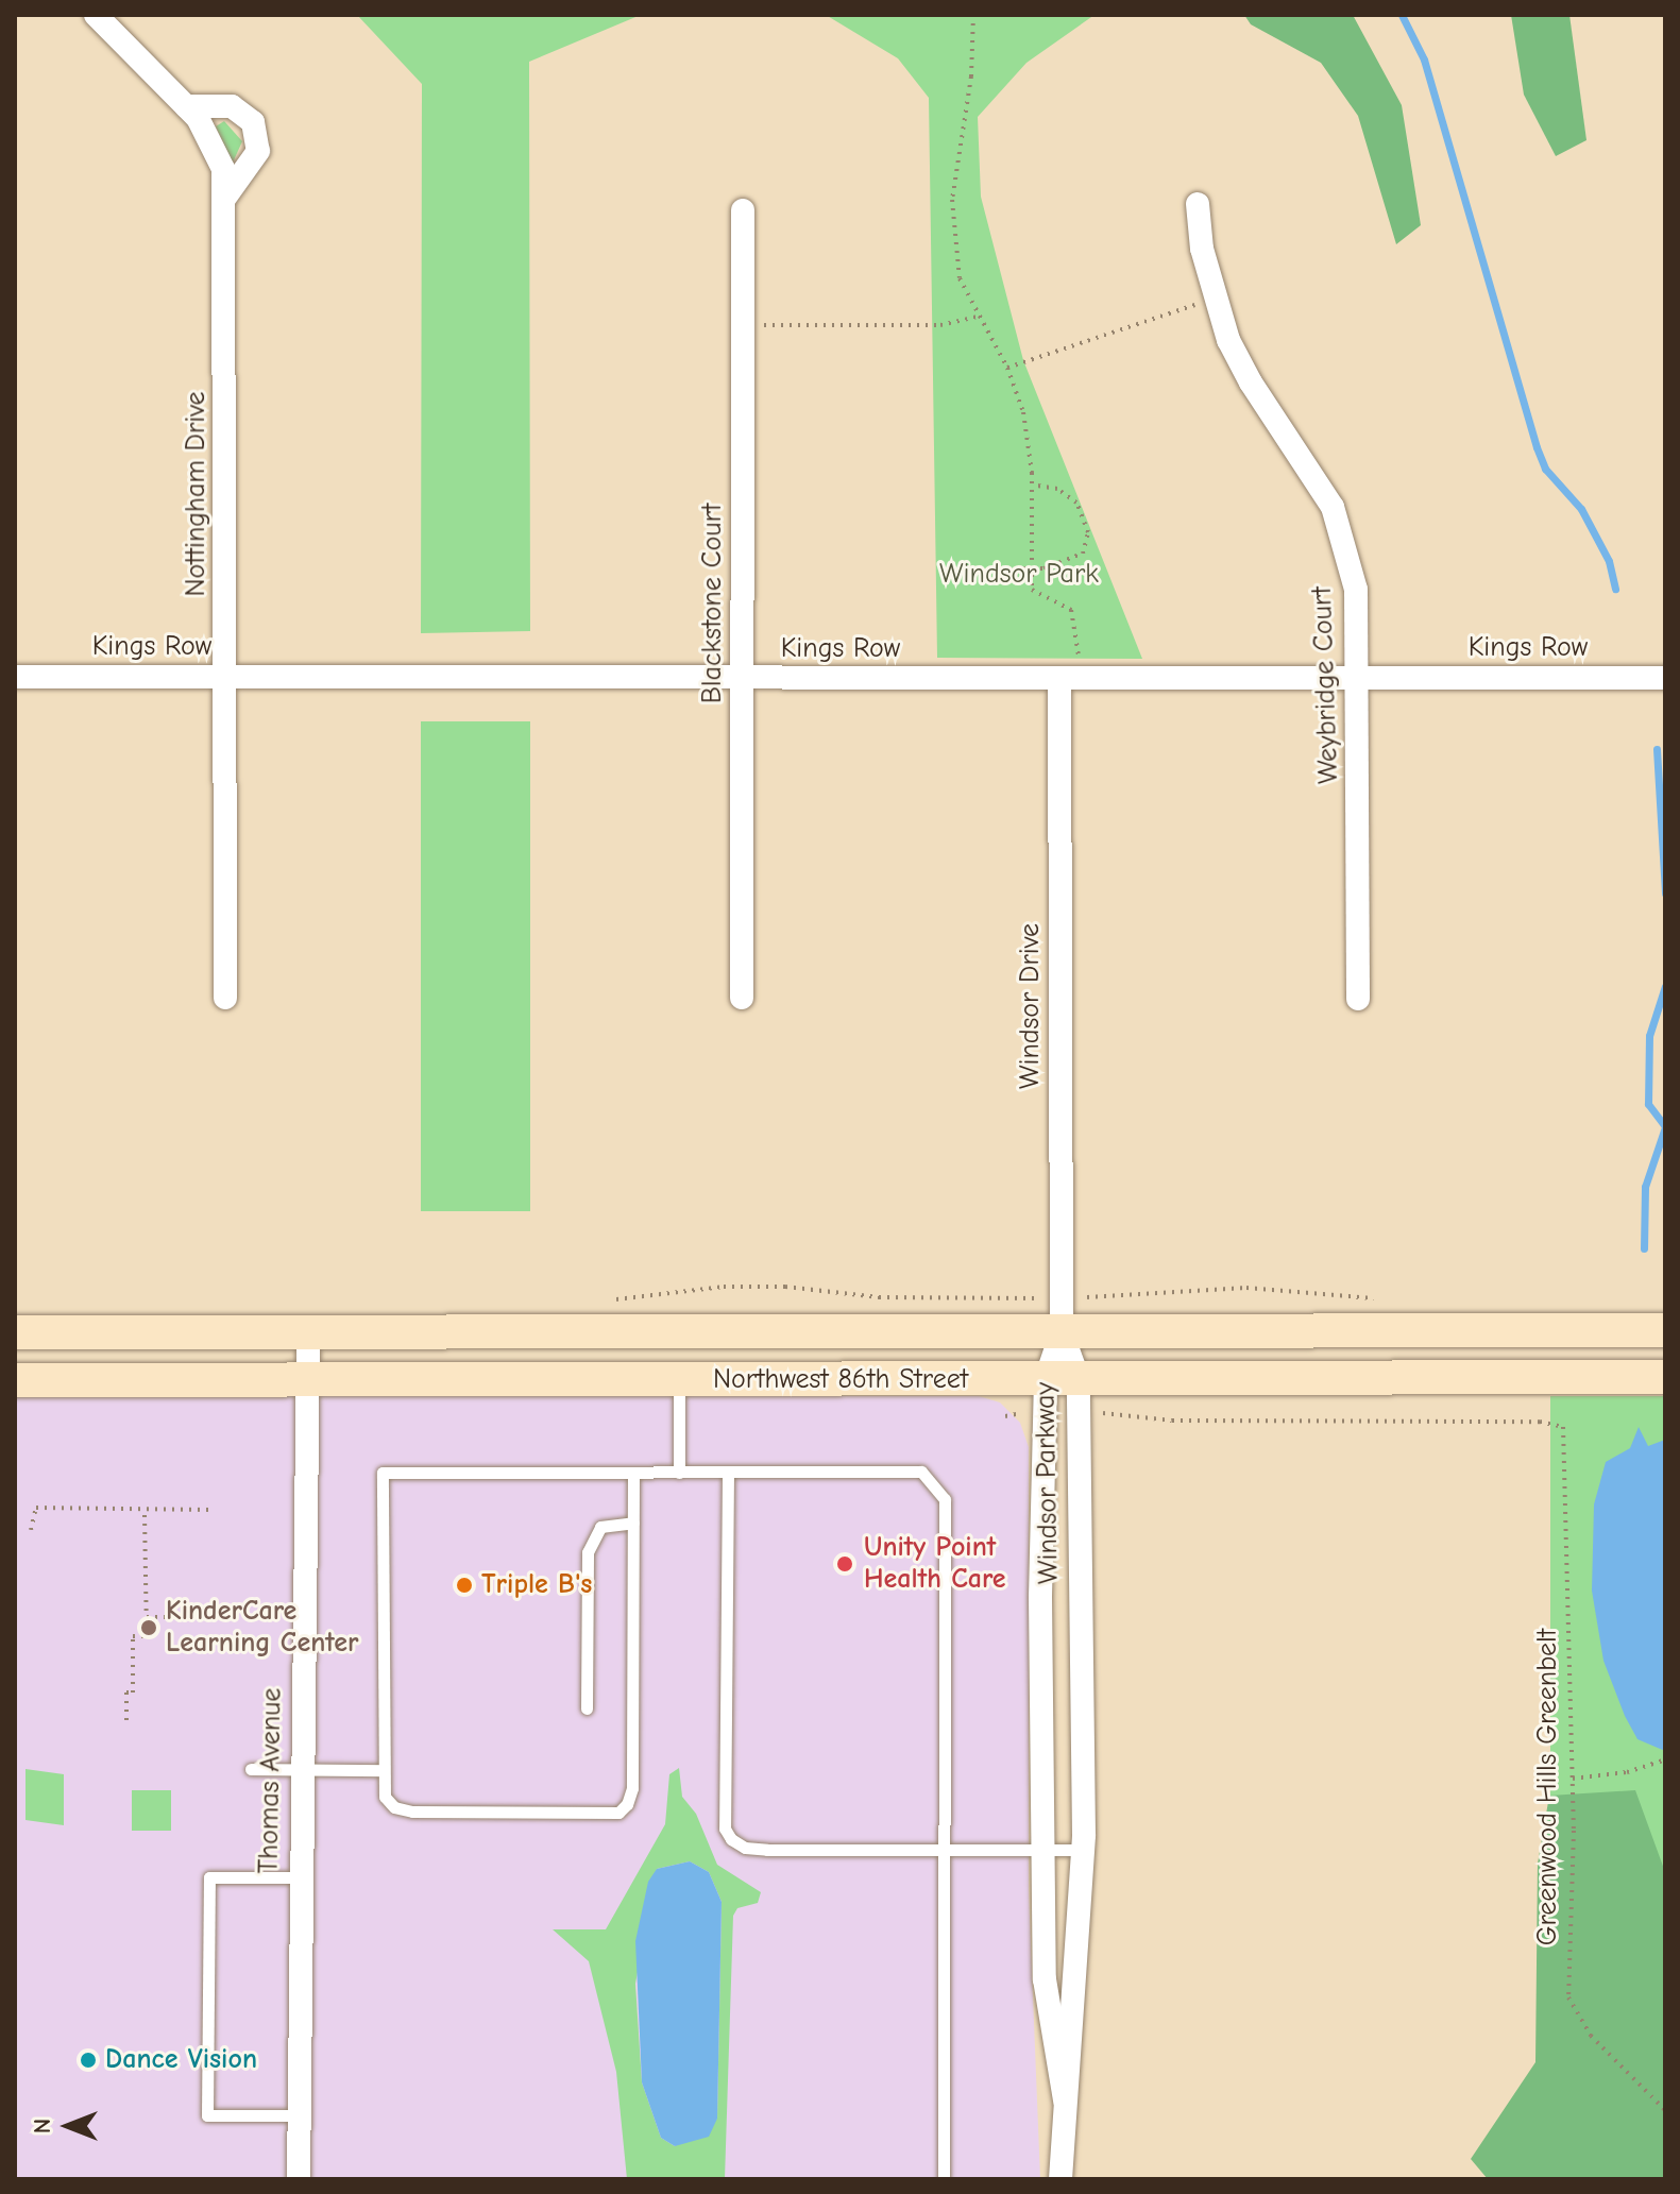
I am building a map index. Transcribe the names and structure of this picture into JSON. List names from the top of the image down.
{
  "streets": {
    "main road": ["Northwest 86th Street"],
    "street": [
      "Nottingham Drive",
      "Blackstone Court",
      "Kings Row",
      "Weybridge Court",
      "Windsor Drive",
      "Windsor Parkway",
      "Thomas Avenue"
    ],
    "path": ["Greenwood Hills Greenbelt"]
  },
  "crossings": [
    ["Nottingham Drive", "Kings Row"],
    ["Blackstone Court", "Kings Row"],
    ["Kings Row", "Weybridge Court"],
    ["Kings Row", "Windsor Drive"],
    ["Windsor Drive", "Northwest 86th Street"],
    ["Windsor Drive", "Windsor Parkway"],
    ["Northwest 86th Street", "Windsor Parkway"],
    ["Northwest 86th Street", "Thomas Avenue"]
  ],
  "parks": ["Windsor Park"],
  "places": [
    "Unity Point Health Care",
    "Triple B's",
    "KinderCare Learning Center",
    "Dance Vision"
  ],
  "north": "left"
}
